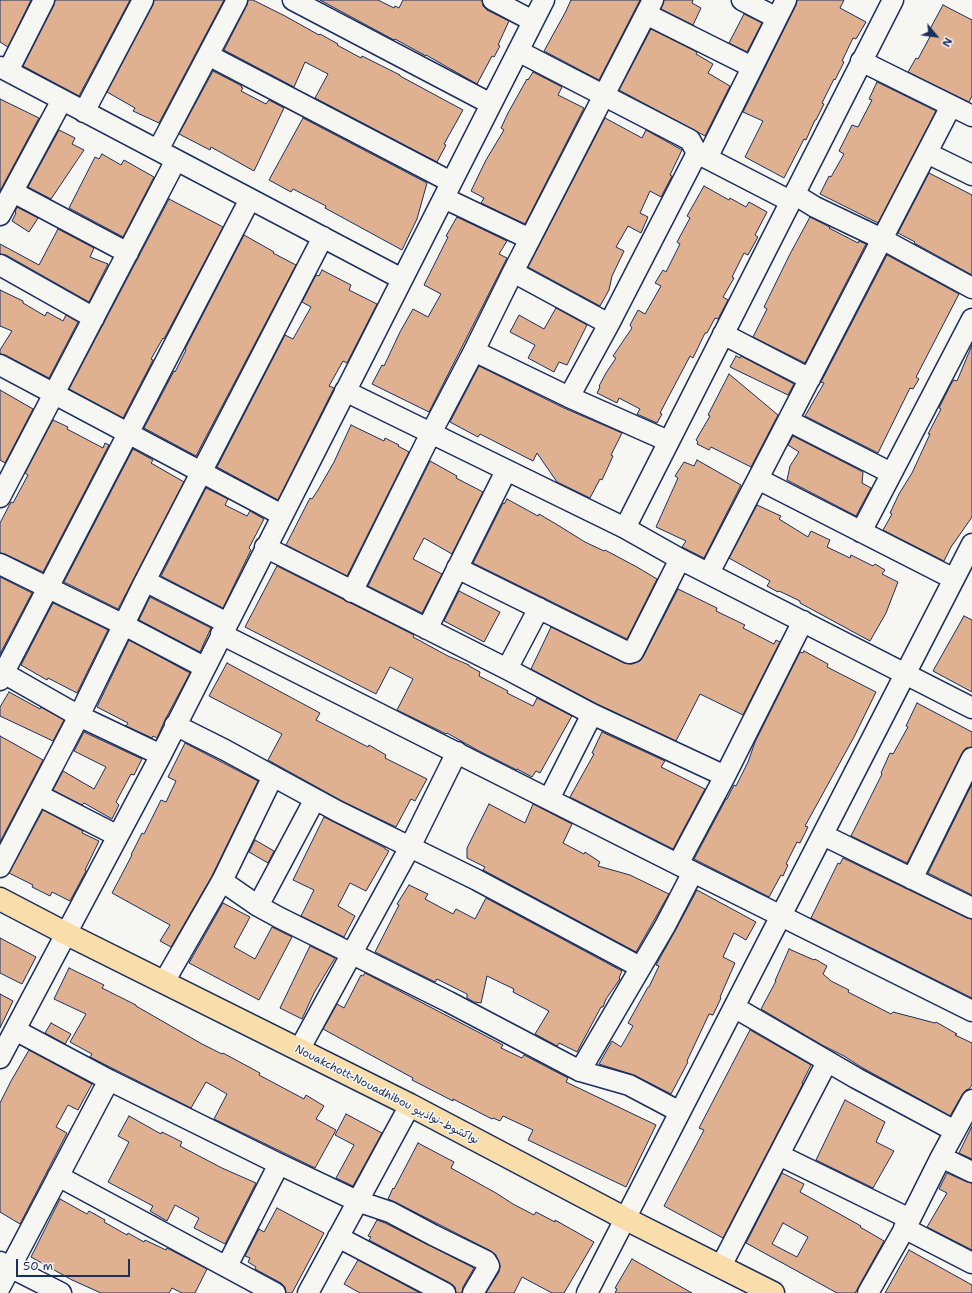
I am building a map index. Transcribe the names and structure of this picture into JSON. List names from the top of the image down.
{
  "streets": {
    "highway": ["Nouakchott-Nouadhibou نواكشوط-نواذيبو"]
  },
  "scale_bar": "50 m",
  "north": "bottom right"
}
